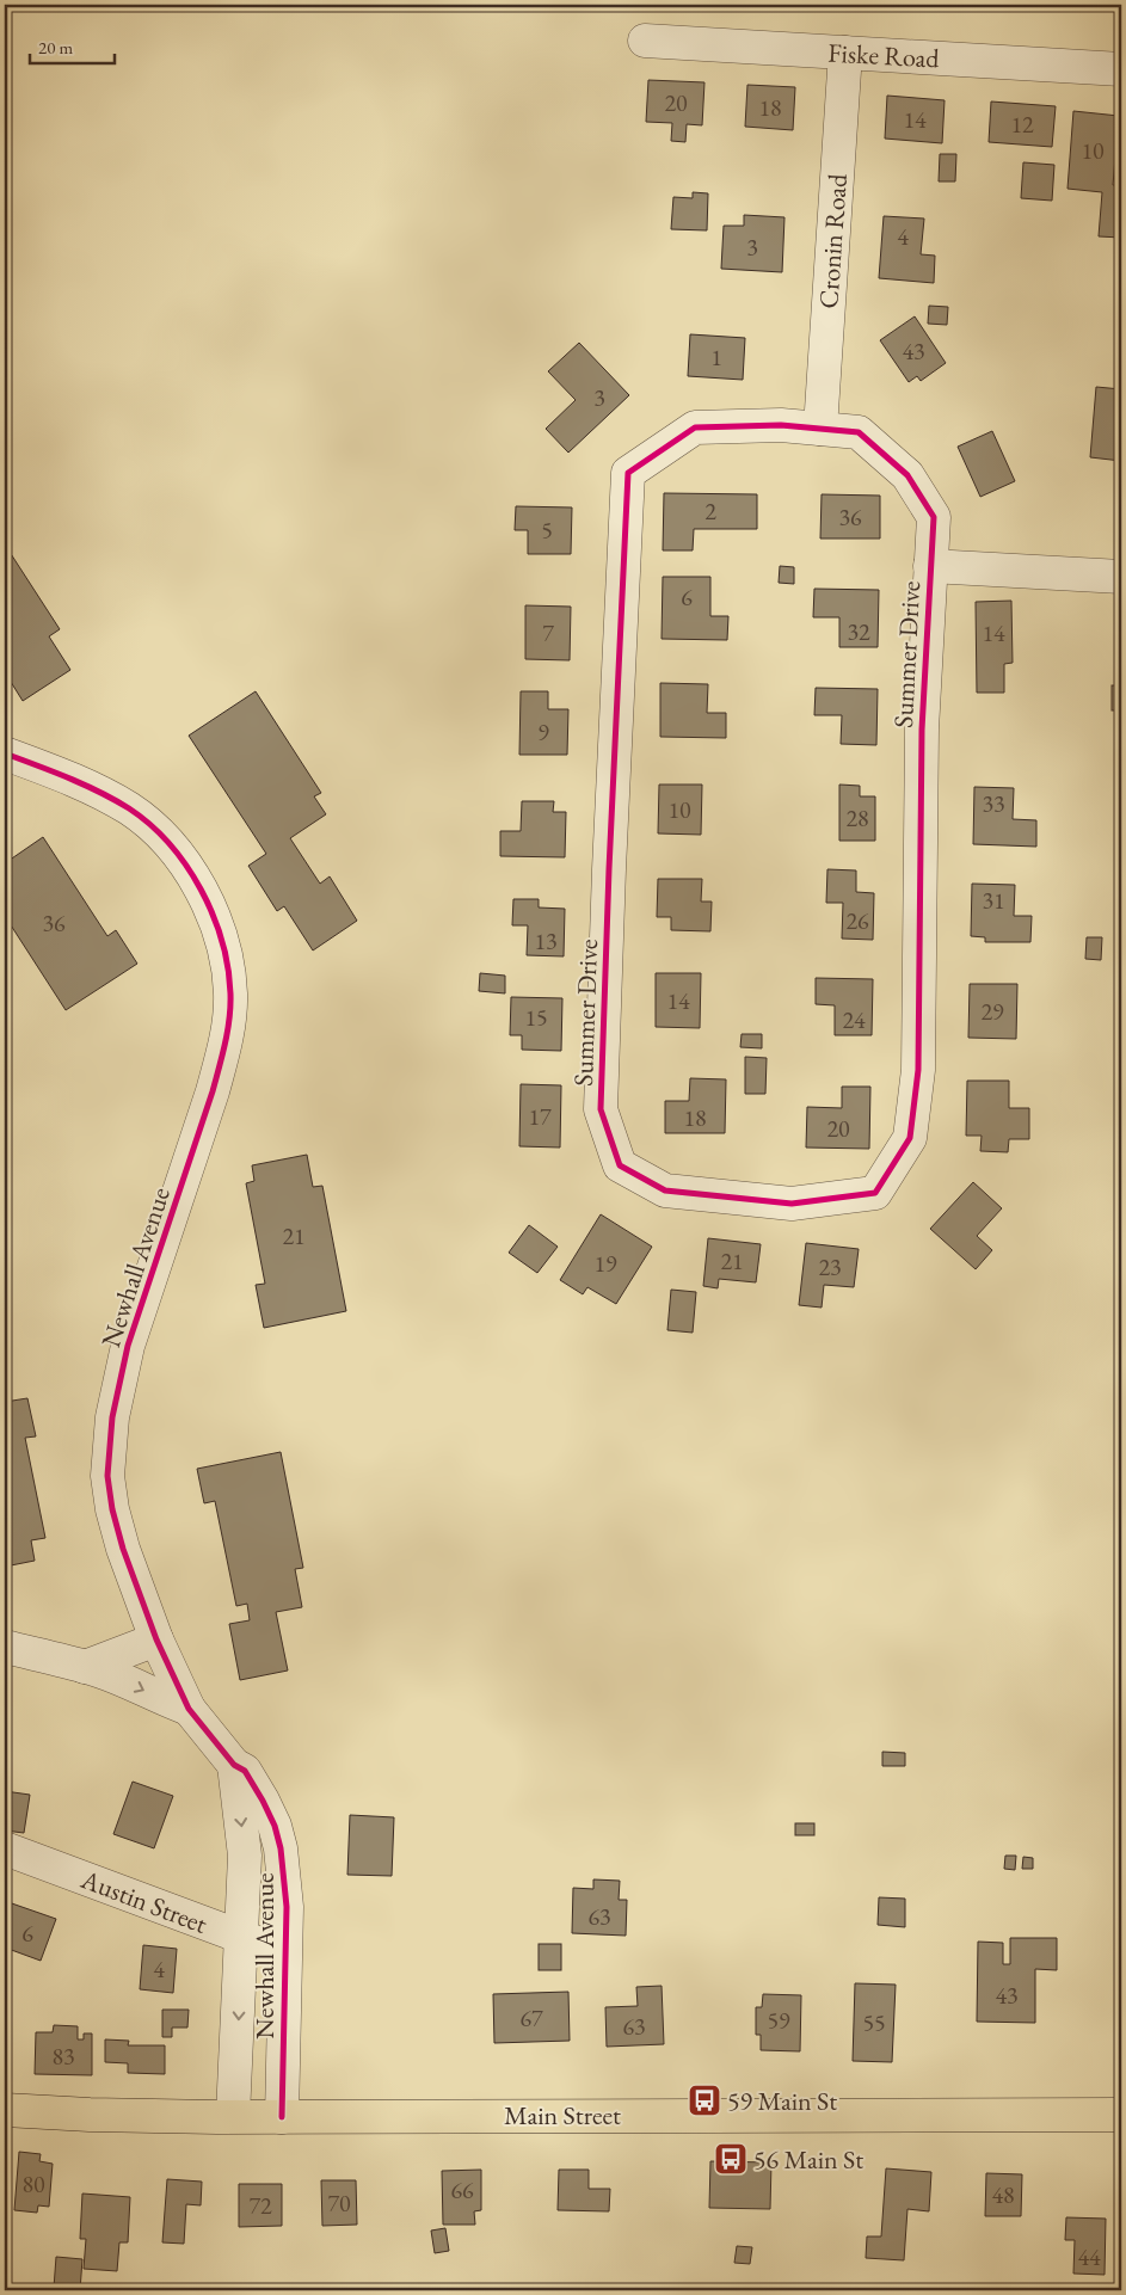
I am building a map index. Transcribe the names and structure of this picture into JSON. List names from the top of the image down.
{
  "streets": {
    "main road": ["Main Street"],
    "street": [
      "Fiske Road",
      "Cronin Road",
      "Summer Drive",
      "Newhall Avenue",
      "Austin Street"
    ]
  },
  "crossings": [
    ["Fiske Road", "Cronin Road"],
    ["Cronin Road", "Summer Drive"],
    ["Newhall Avenue", "Austin Street"],
    ["Newhall Avenue", "Main Street"]
  ],
  "places": {
    "bus stop": ["59 Main St", "56 Main St"]
  },
  "house_numbers": [
    "20",
    "18",
    "14",
    "12",
    "10",
    "4",
    "3",
    "43",
    "1",
    "3",
    "2",
    "36",
    "5",
    "6",
    "32",
    "7",
    "14",
    "9",
    "33",
    "10",
    "28",
    "31",
    "26",
    "36",
    "13",
    "14",
    "29",
    "15",
    "24",
    "17",
    "18",
    "20",
    "21",
    "21",
    "19",
    "23",
    "63",
    "6",
    "4",
    "43",
    "67",
    "59",
    "55",
    "63",
    "83",
    "80",
    "66",
    "48",
    "70",
    "72",
    "44"
  ],
  "scale_bar": "20 m"
}
